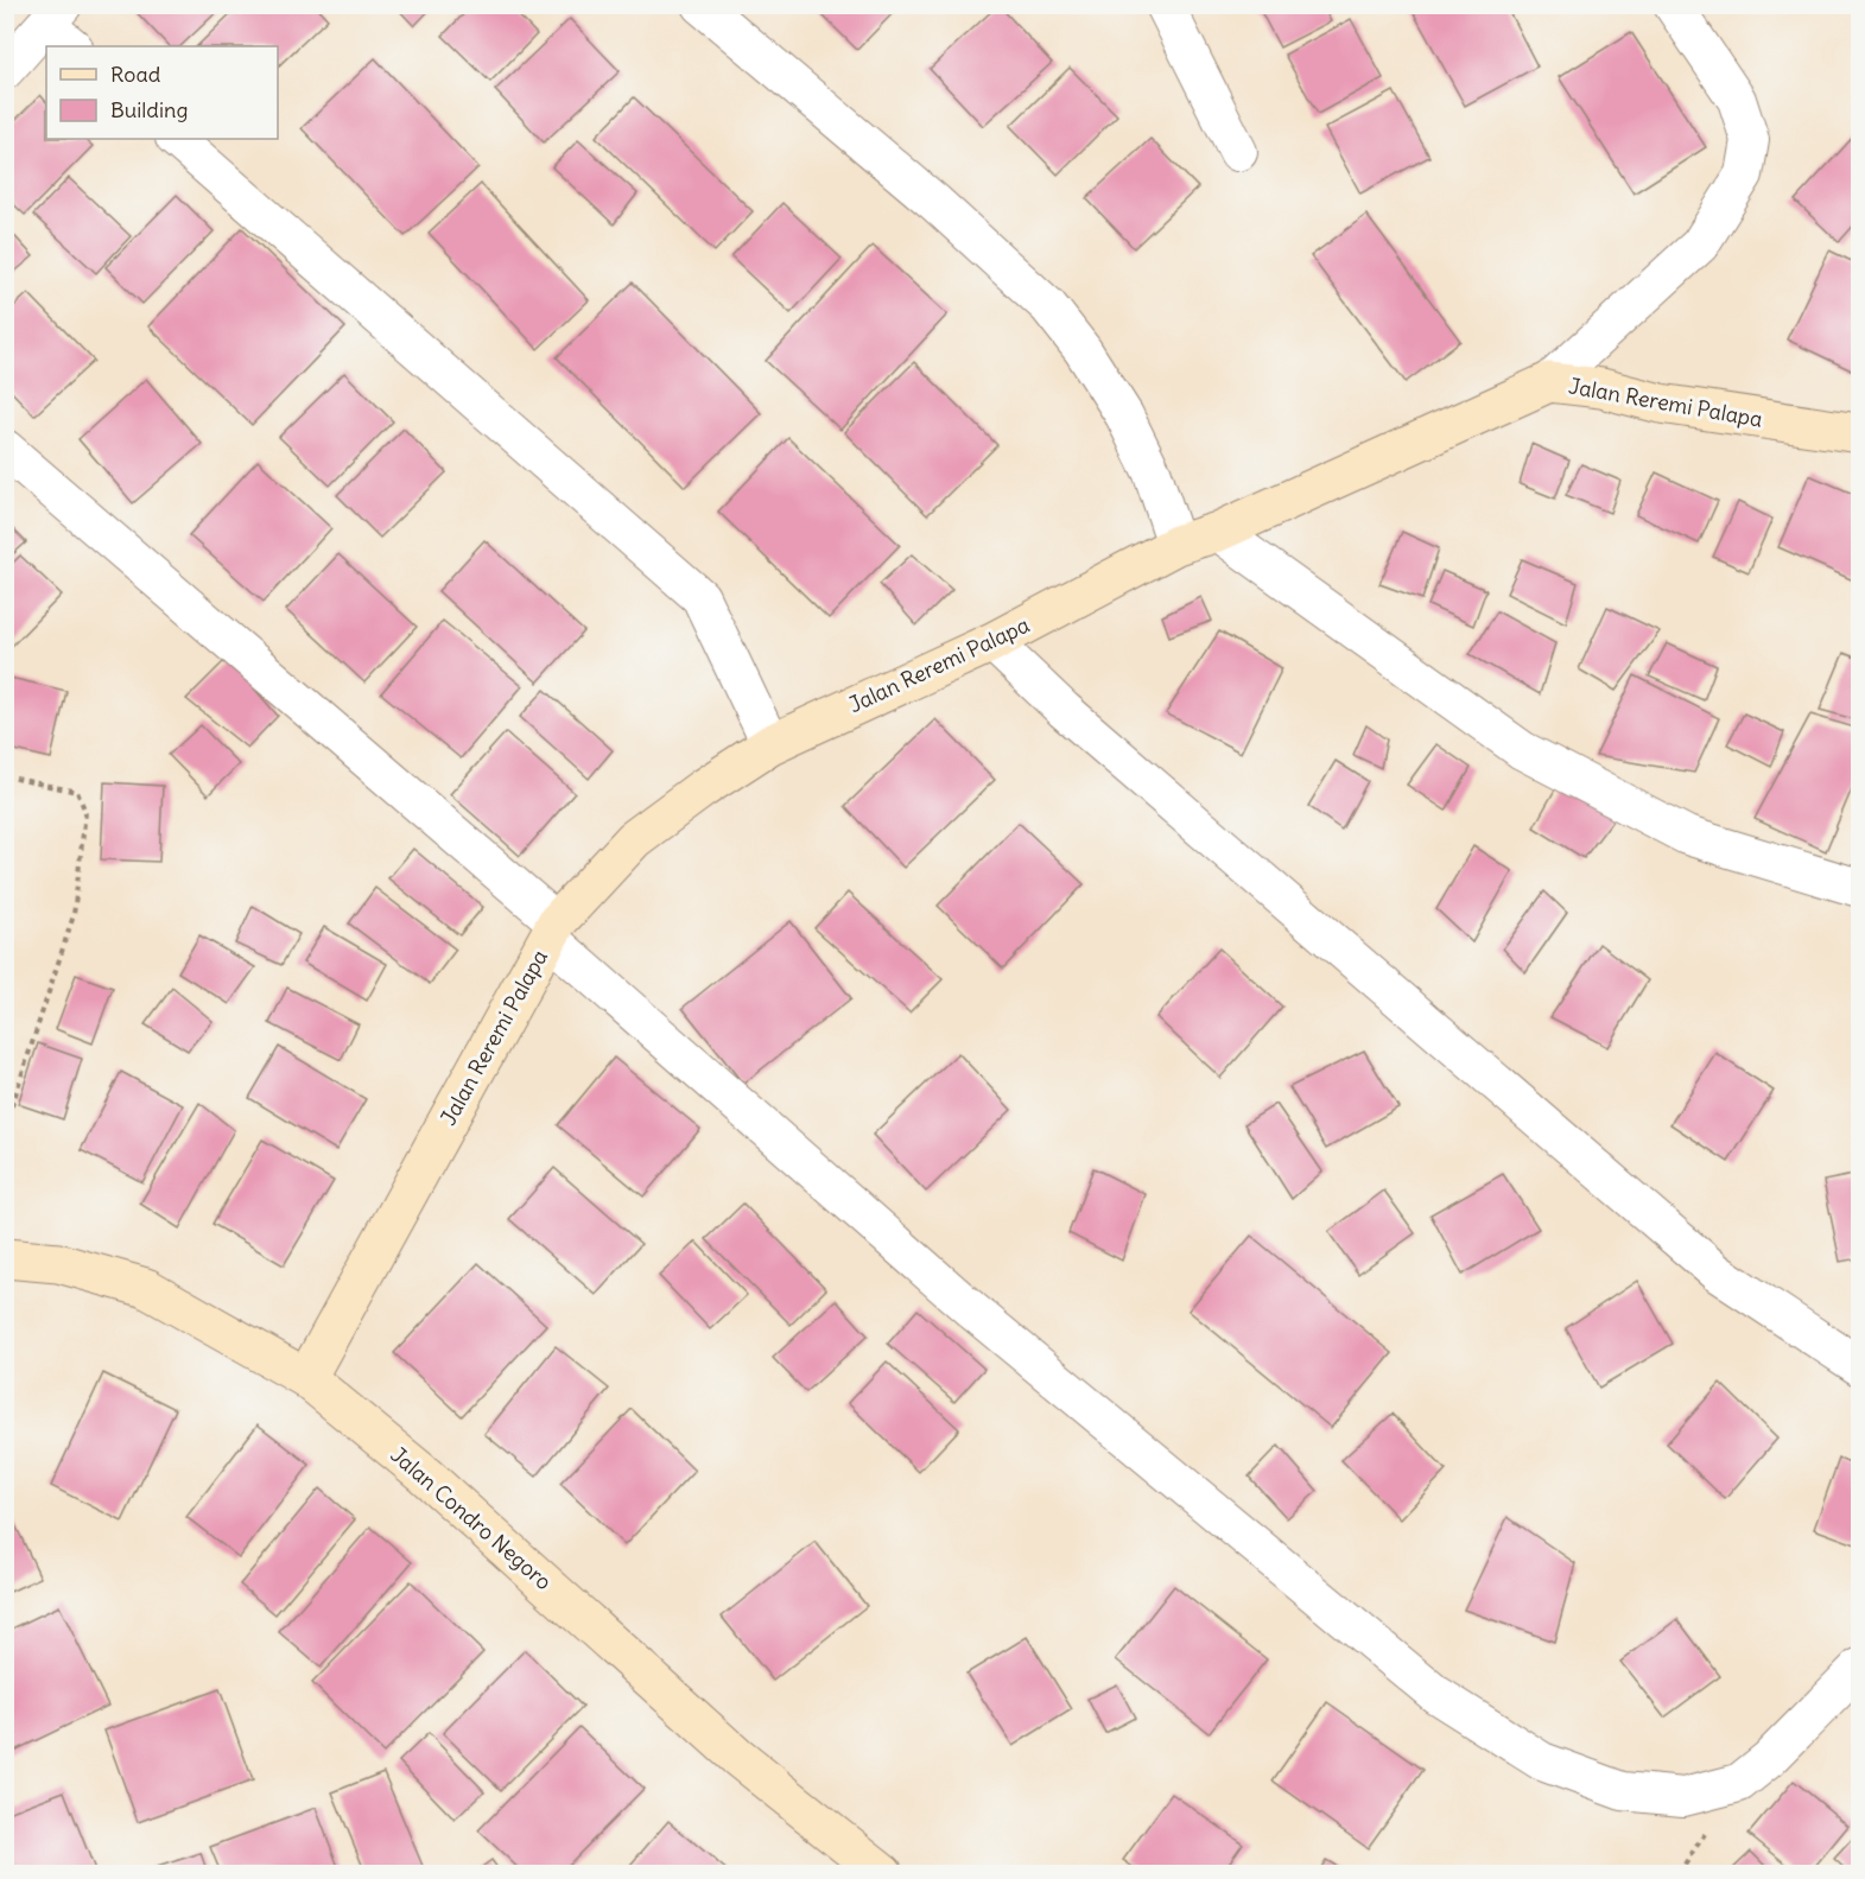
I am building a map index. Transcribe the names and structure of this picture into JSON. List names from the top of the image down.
{
  "streets": {
    "street": ["Jalan Reremi Palapa", "Jalan Condro Negoro"]
  },
  "crossings": [
    ["Jalan Reremi Palapa", "Jalan Condro Negoro"]
  ],
  "legend": ["Road", "Building"]
}
